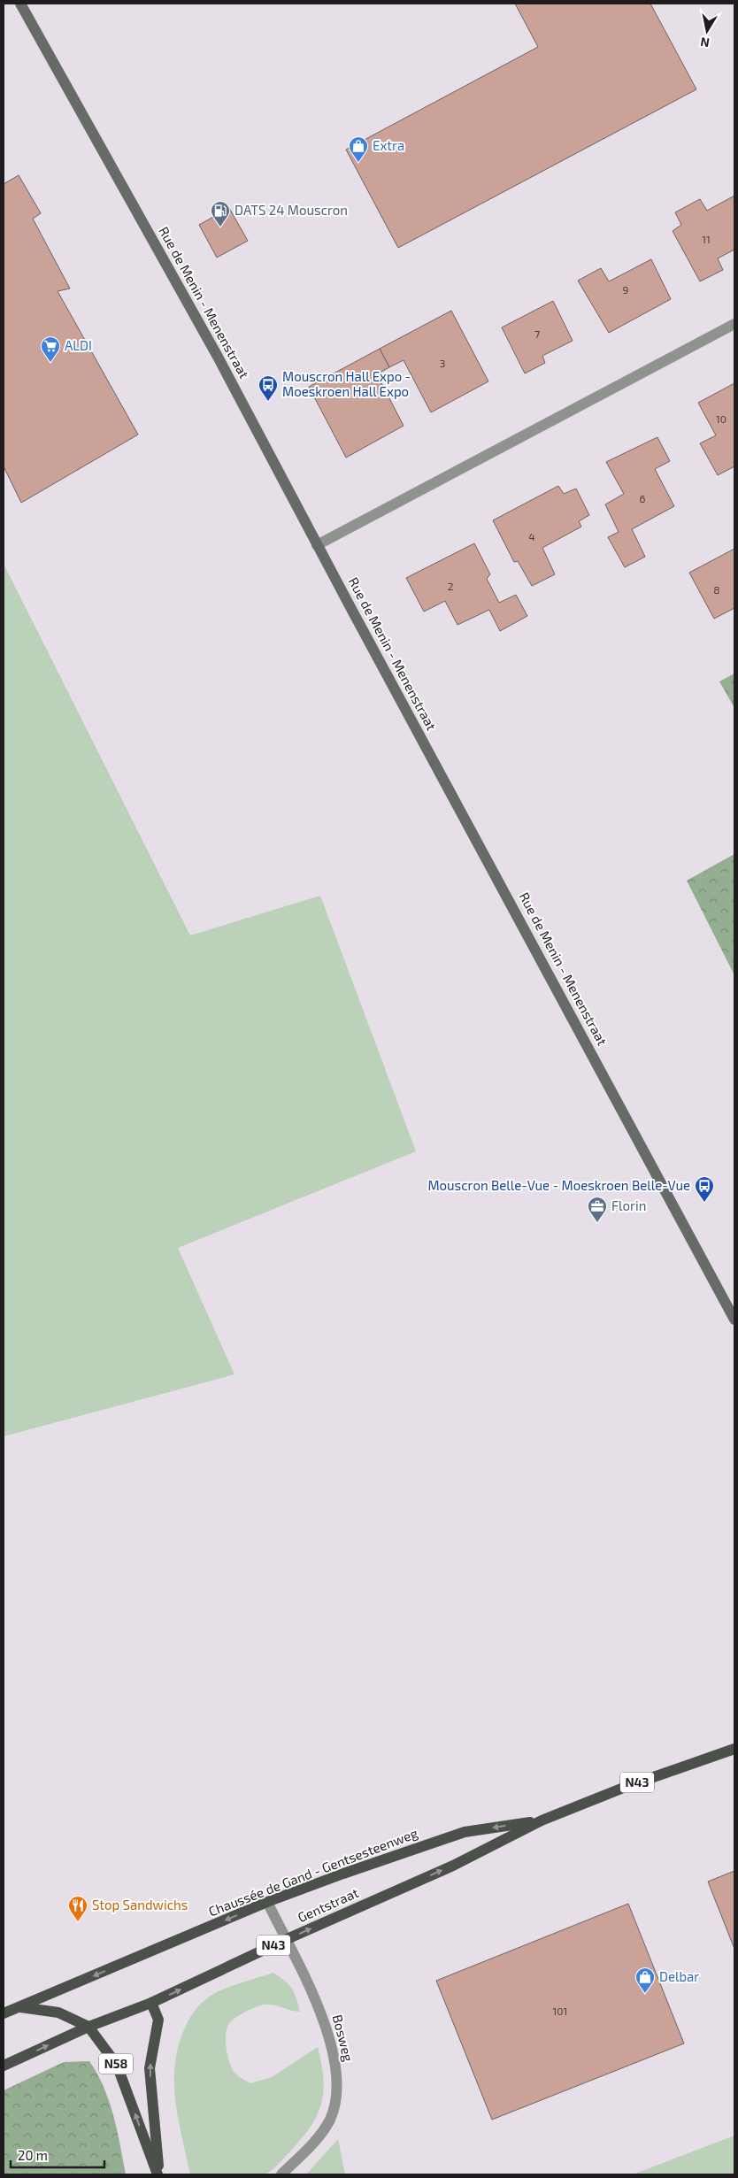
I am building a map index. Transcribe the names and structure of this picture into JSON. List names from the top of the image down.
{
  "streets": {
    "main road": [
      "N43",
      "Chaussée de Gand - Gentsesteenweg",
      "Gentstraat",
      "N58"
    ],
    "street": ["Rue de Menin - Menenstraat", "Bosweg"]
  },
  "crossings": [
    ["N43", "Chaussée de Gand - Gentsesteenweg"],
    ["N43", "Gentstraat"],
    ["Chaussée de Gand - Gentsesteenweg", "Gentstraat"],
    ["Chaussée de Gand - Gentsesteenweg", "Bosweg"],
    ["Chaussée de Gand - Gentsesteenweg", "N58"],
    ["Gentstraat", "Bosweg"],
    ["Gentstraat", "N58"]
  ],
  "one_way": ["Chaussée de Gand - Gentsesteenweg", "Gentstraat"],
  "places": {
    "shop": ["Extra", "Delbar"],
    "fuel station": ["DATS 24 Mouscron"],
    "supermarket": ["ALDI"],
    "bus stop": ["Mouscron Hall Expo - Moeskroen Hall Expo", "Mouscron Belle-Vue - Moeskroen Belle-Vue"],
    "office": ["Florin"],
    "restaurant": ["Stop Sandwichs"]
  },
  "house_numbers": [
    "11",
    "9",
    "7",
    "3",
    "10",
    "6",
    "4",
    "2",
    "8",
    "101"
  ],
  "scale_bar": "20 m",
  "north": "bottom"
}
